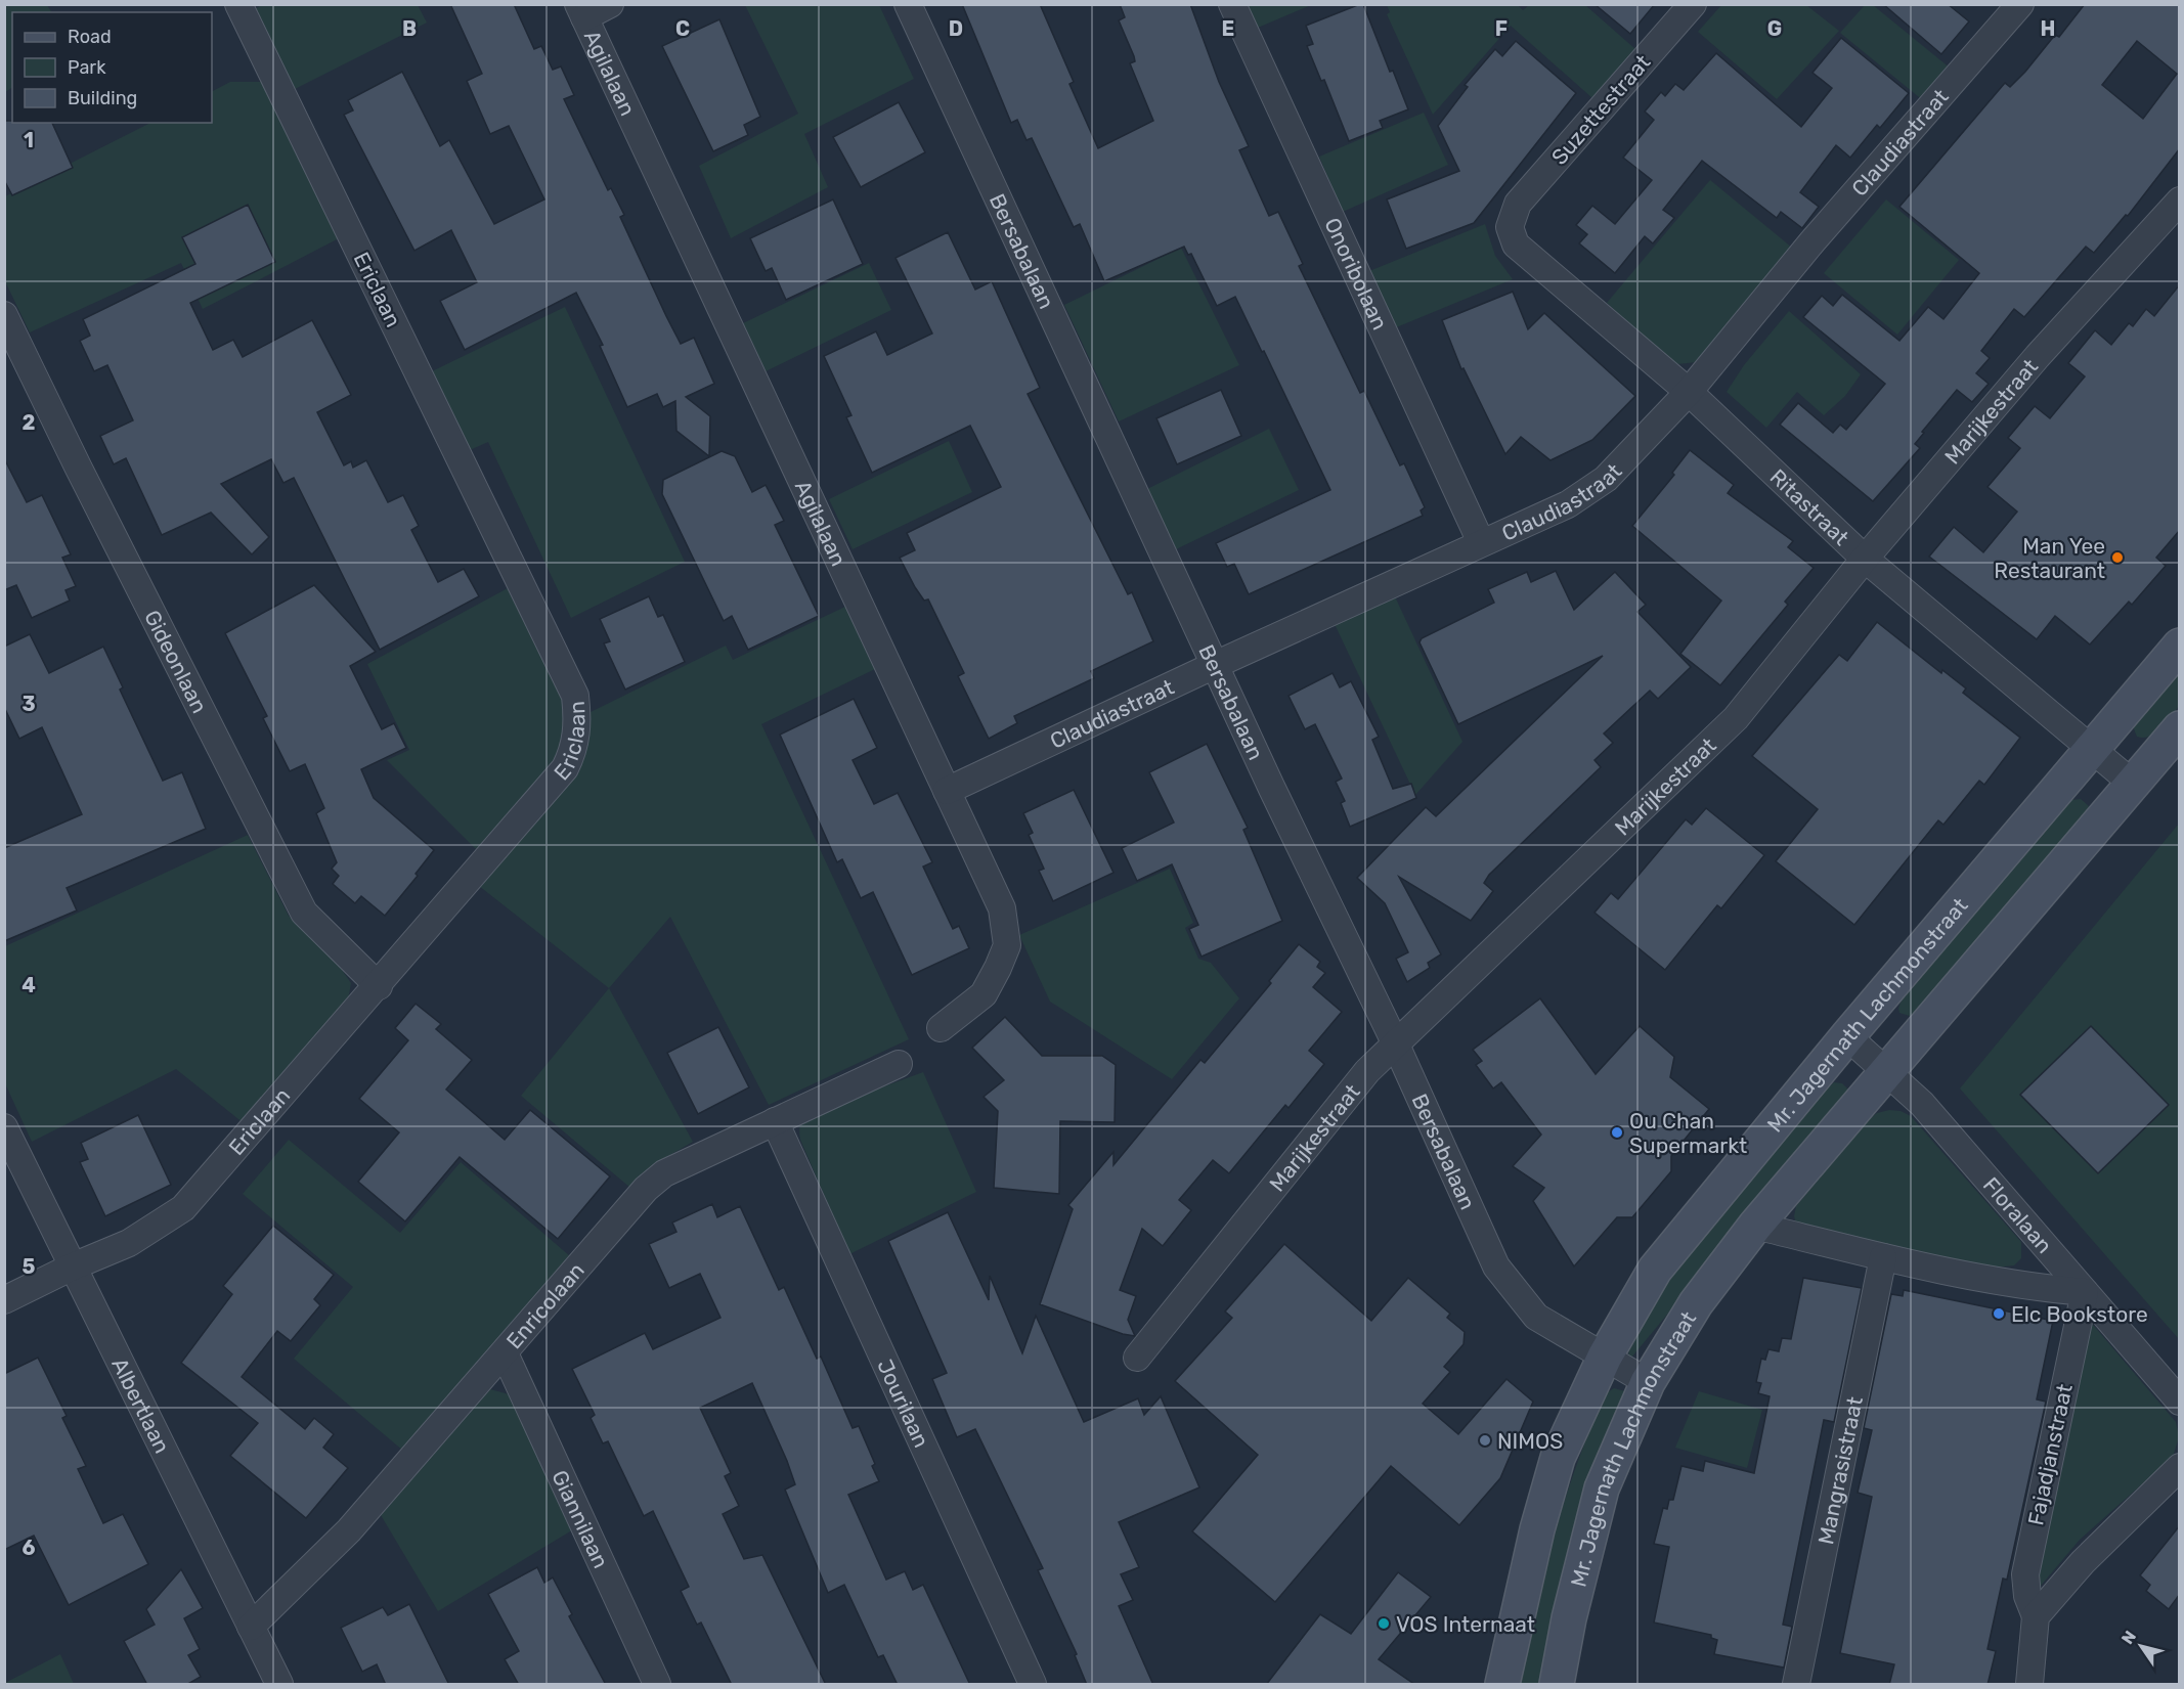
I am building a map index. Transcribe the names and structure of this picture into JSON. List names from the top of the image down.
{
  "streets": {
    "main road": ["Mr. Jagernath Lachmonstraat"],
    "street": [
      "Agilalaan",
      "Suzettestraat",
      "Claudiastraat",
      "Bersabalaan",
      "Onoribolaan",
      "Ericlaan",
      "Marijkestraat",
      "Ritastraat",
      "Gideonlaan",
      "Floralaan",
      "Enricolaan",
      "Jourilaan",
      "Albertlaan",
      "Fajadjanstraat",
      "Mangrasistraat",
      "Giannilaan"
    ]
  },
  "crossings": [
    ["Agilalaan", "Claudiastraat"],
    ["Suzettestraat", "Ritastraat"],
    ["Claudiastraat", "Bersabalaan"],
    ["Claudiastraat", "Onoribolaan"],
    ["Claudiastraat", "Ritastraat"],
    ["Bersabalaan", "Marijkestraat"],
    ["Bersabalaan", "Mr. Jagernath Lachmonstraat"],
    ["Ericlaan", "Gideonlaan"],
    ["Ericlaan", "Albertlaan"],
    ["Marijkestraat", "Ritastraat"],
    ["Ritastraat", "Mr. Jagernath Lachmonstraat"],
    ["Mr. Jagernath Lachmonstraat", "Floralaan"],
    ["Floralaan", "Fajadjanstraat"],
    ["Enricolaan", "Jourilaan"],
    ["Enricolaan", "Albertlaan"],
    ["Enricolaan", "Giannilaan"]
  ],
  "places": [
    "Man Yee Restaurant",
    "Ou Chan Supermarkt",
    "Elc Bookstore",
    "NIMOS",
    "VOS Internaat"
  ],
  "legend": ["Road", "Park", "Building"],
  "north": "top left",
  "grid": {
    "columns": [
      "B",
      "C",
      "D",
      "E",
      "F",
      "G",
      "H"
    ],
    "rows": [
      "1",
      "2",
      "3",
      "4",
      "5",
      "6"
    ]
  }
}
